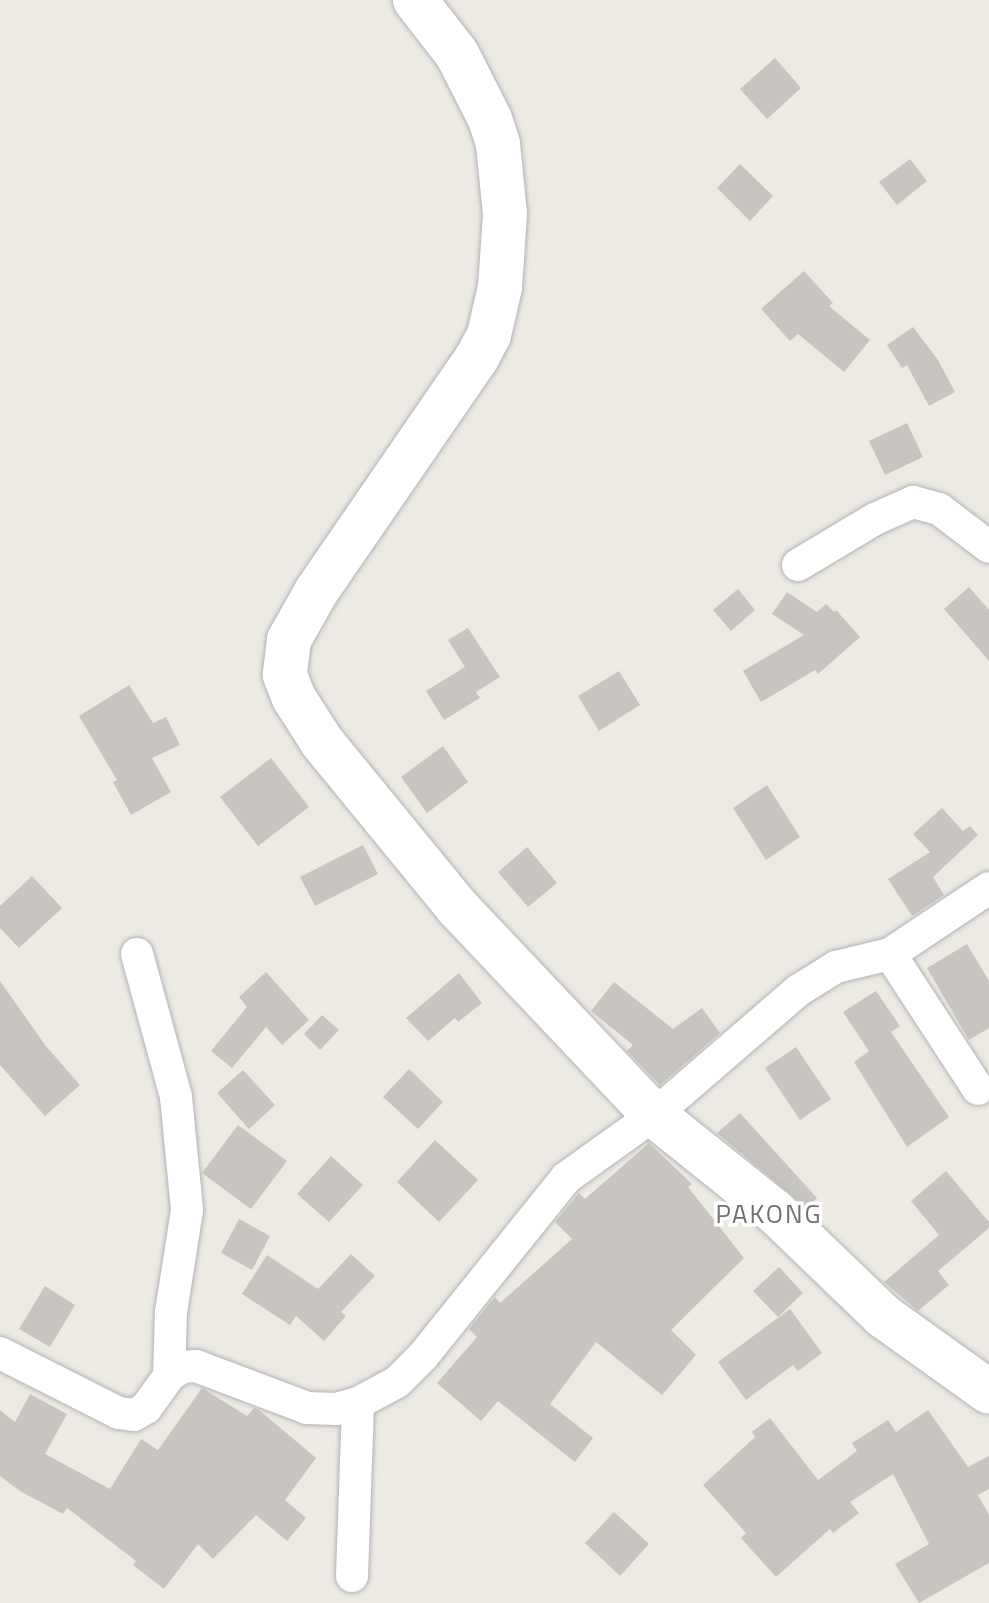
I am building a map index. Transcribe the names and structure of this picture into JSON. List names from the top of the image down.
{
  "districts": ["PAKONG"]
}
